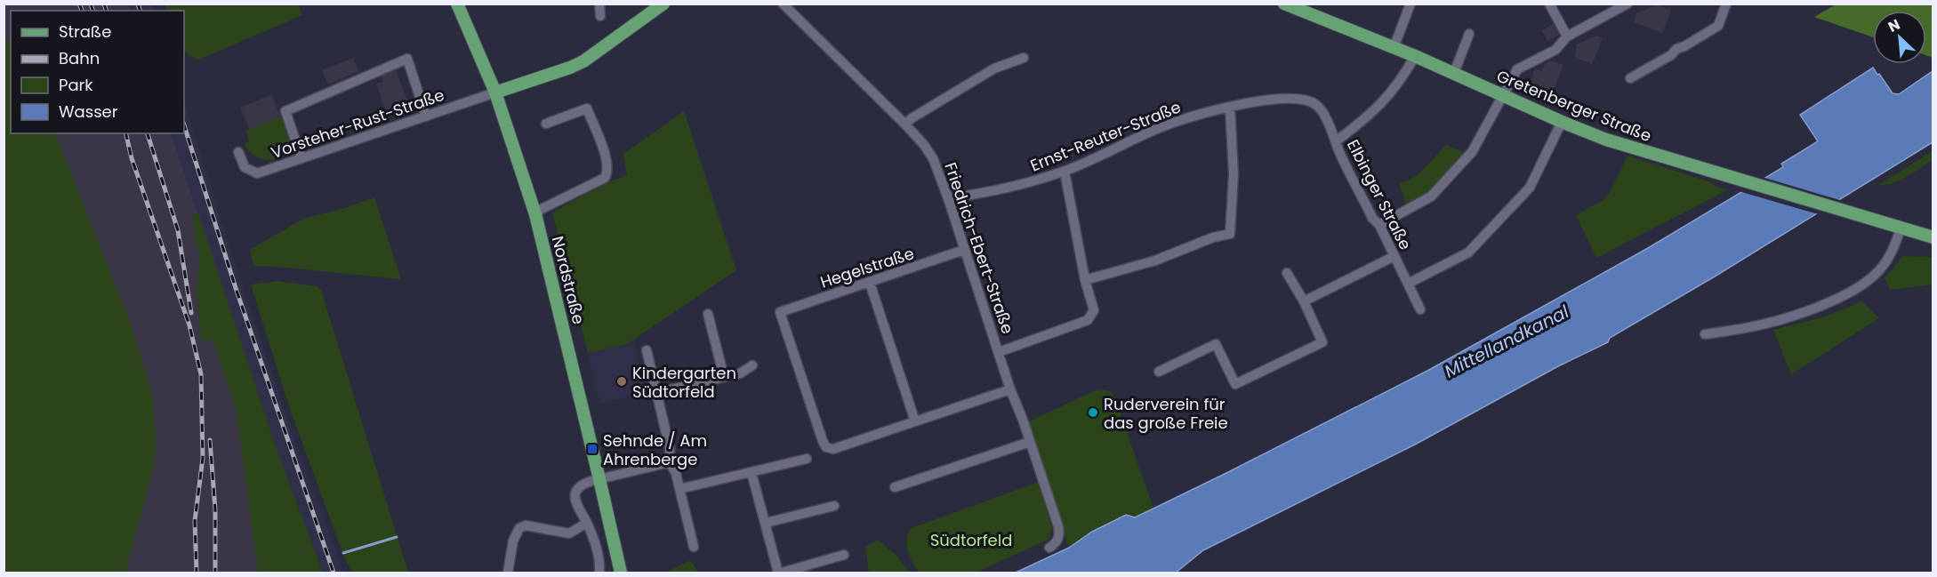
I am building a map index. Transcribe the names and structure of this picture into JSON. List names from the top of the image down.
{
  "streets": {
    "main road": ["Gretenberger Straße", "Nordstraße"],
    "street": [
      "Vorsteher-Rust-Straße",
      "Ernst-Reuter-Straße",
      "Elbinger Straße",
      "Friedrich-Ebert-Straße",
      "Hegelstraße"
    ]
  },
  "crossings": [
    ["Vorsteher-Rust-Straße", "Nordstraße"],
    ["Ernst-Reuter-Straße", "Elbinger Straße"],
    ["Ernst-Reuter-Straße", "Friedrich-Ebert-Straße"],
    ["Friedrich-Ebert-Straße", "Hegelstraße"]
  ],
  "water": ["Mittellandkanal"],
  "parks": ["Südtorfeld"],
  "places": {
    "other": ["Kindergarten Südtorfeld", "Ruderverein für das große Freie"],
    "transit": ["Sehnde / Am Ahrenberge"]
  },
  "legend": [
    "Straße",
    "Bahn",
    "Park",
    "Wasser"
  ],
  "north": "top left"
}
